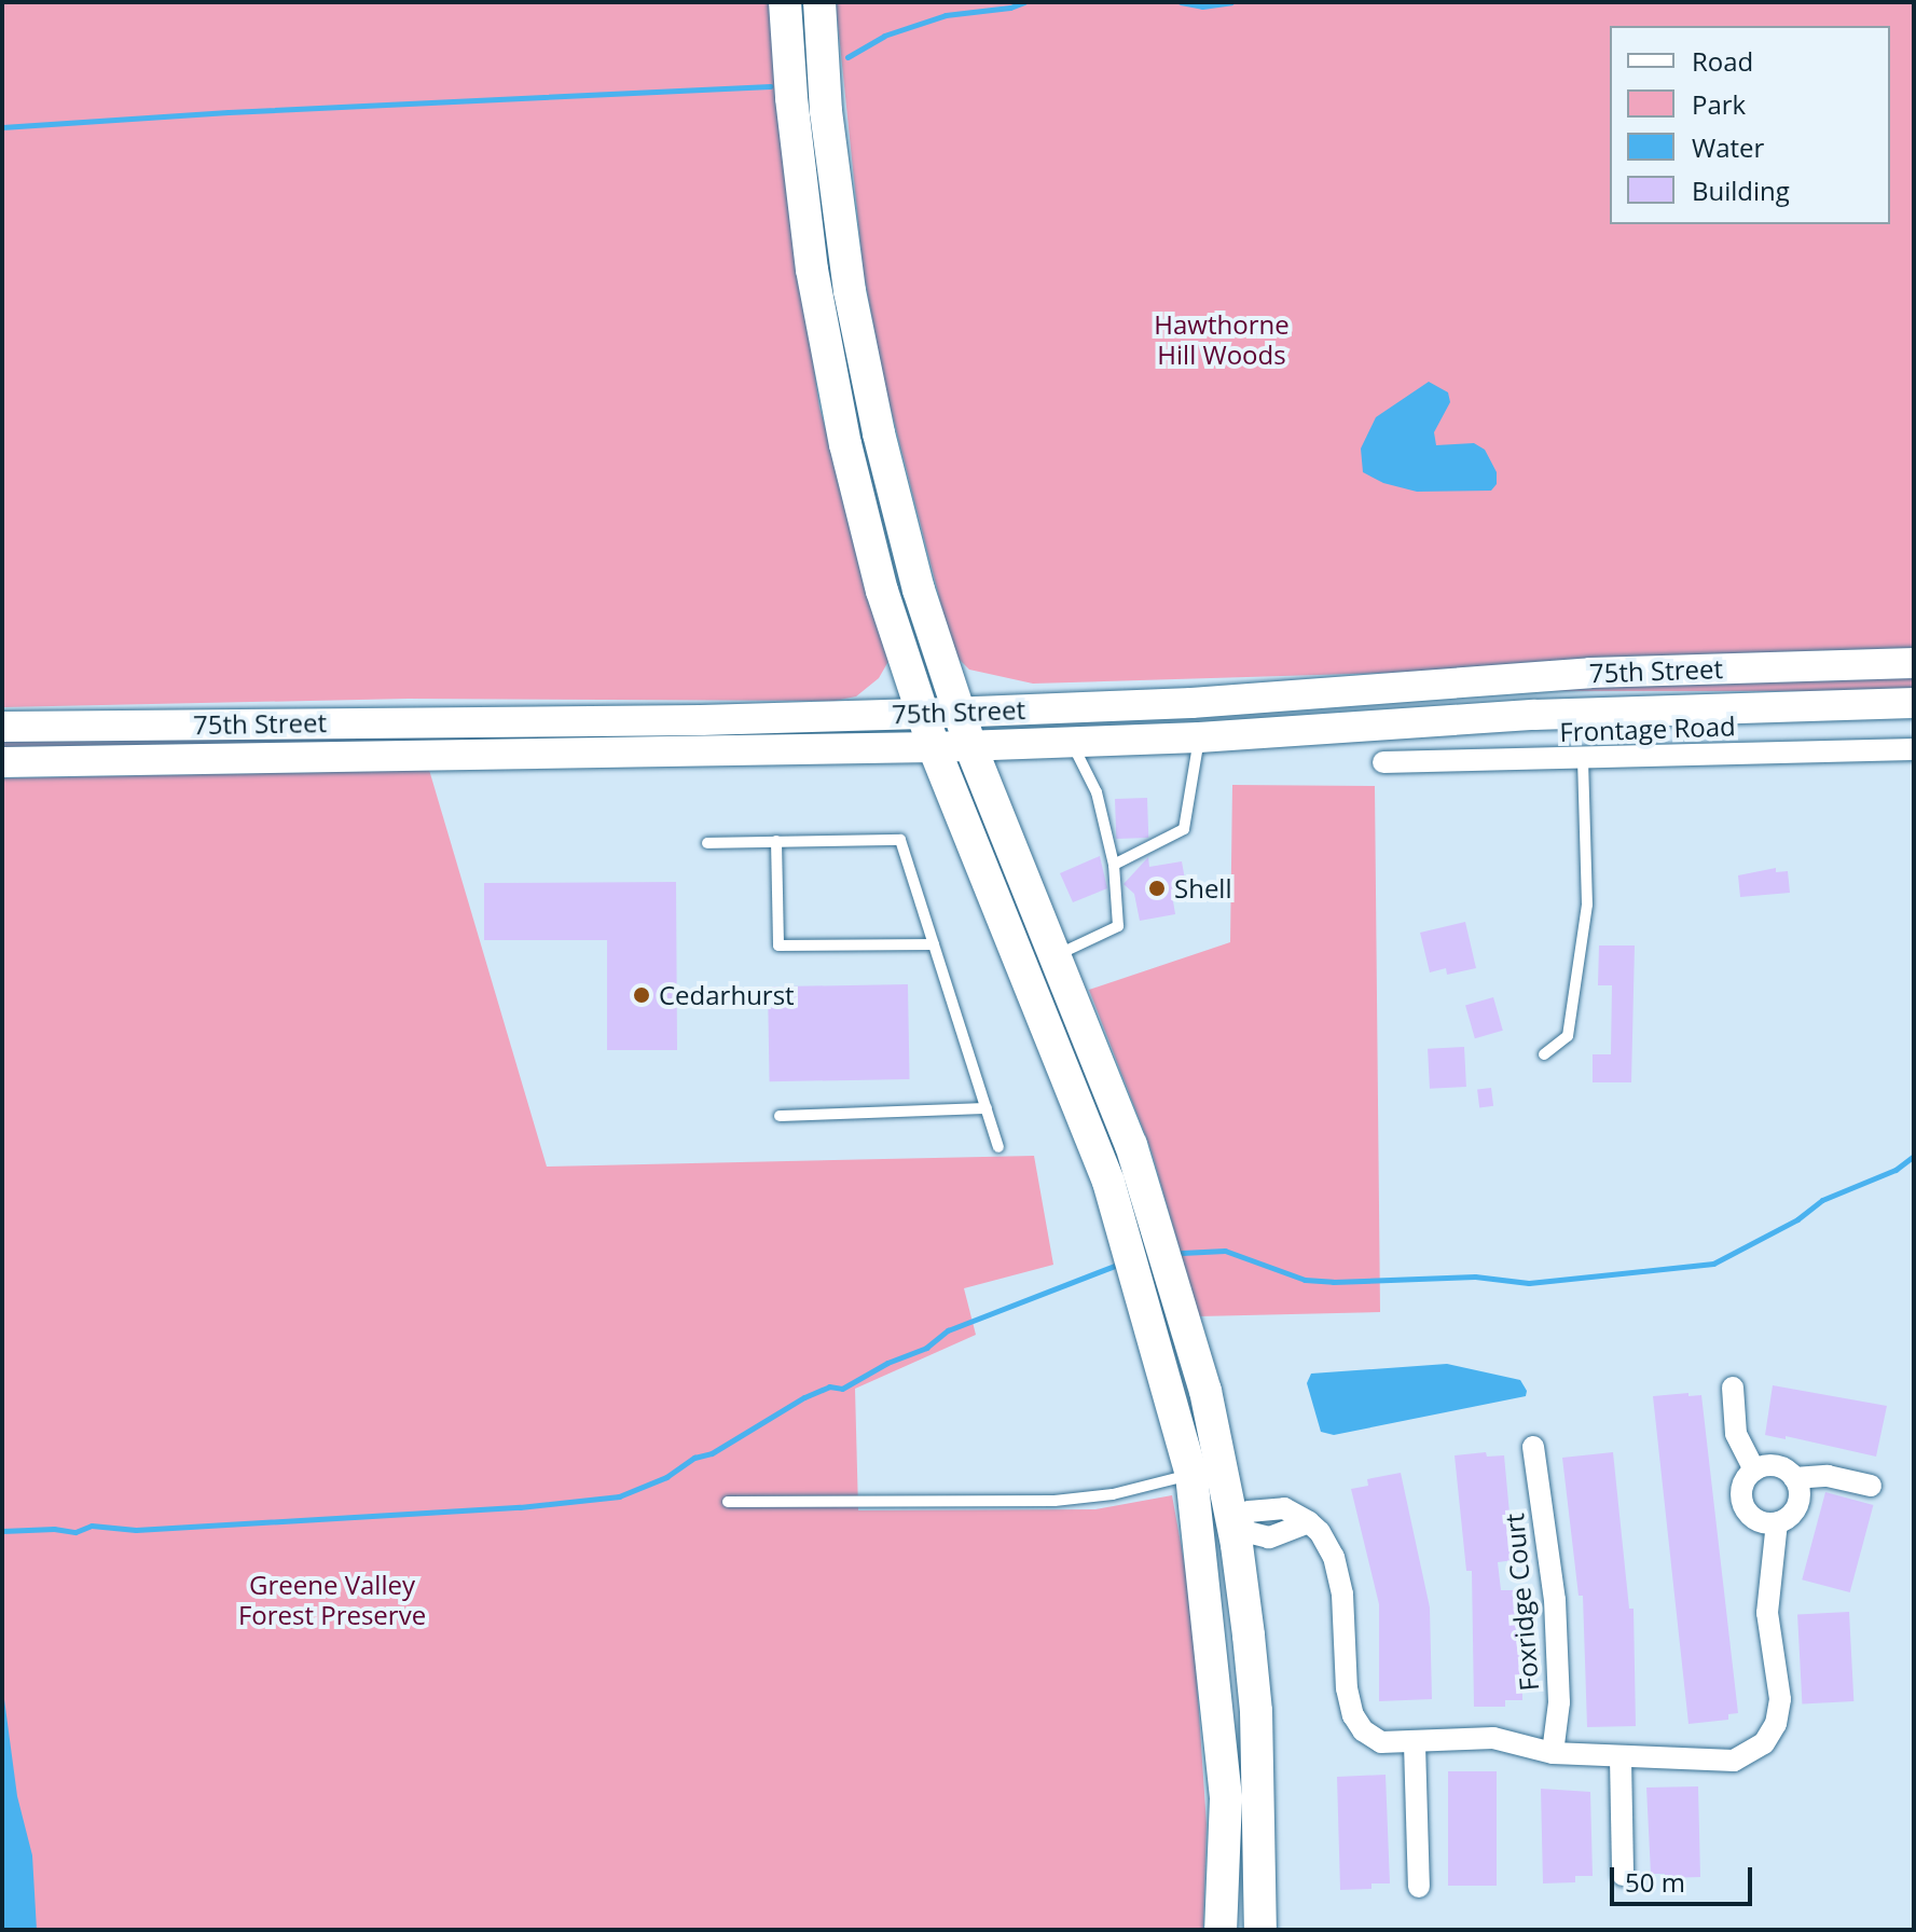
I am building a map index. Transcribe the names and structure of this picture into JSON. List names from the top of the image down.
{
  "streets": {
    "main road": ["75th Street"],
    "street": ["Frontage Road", "Foxridge Court"]
  },
  "parks": ["Hawthorne Hill Woods", "Greene Valley Forest Preserve"],
  "places": ["Shell", "Cedarhurst"],
  "legend": [
    "Road",
    "Park",
    "Water",
    "Building"
  ],
  "scale_bar": "50 m"
}
